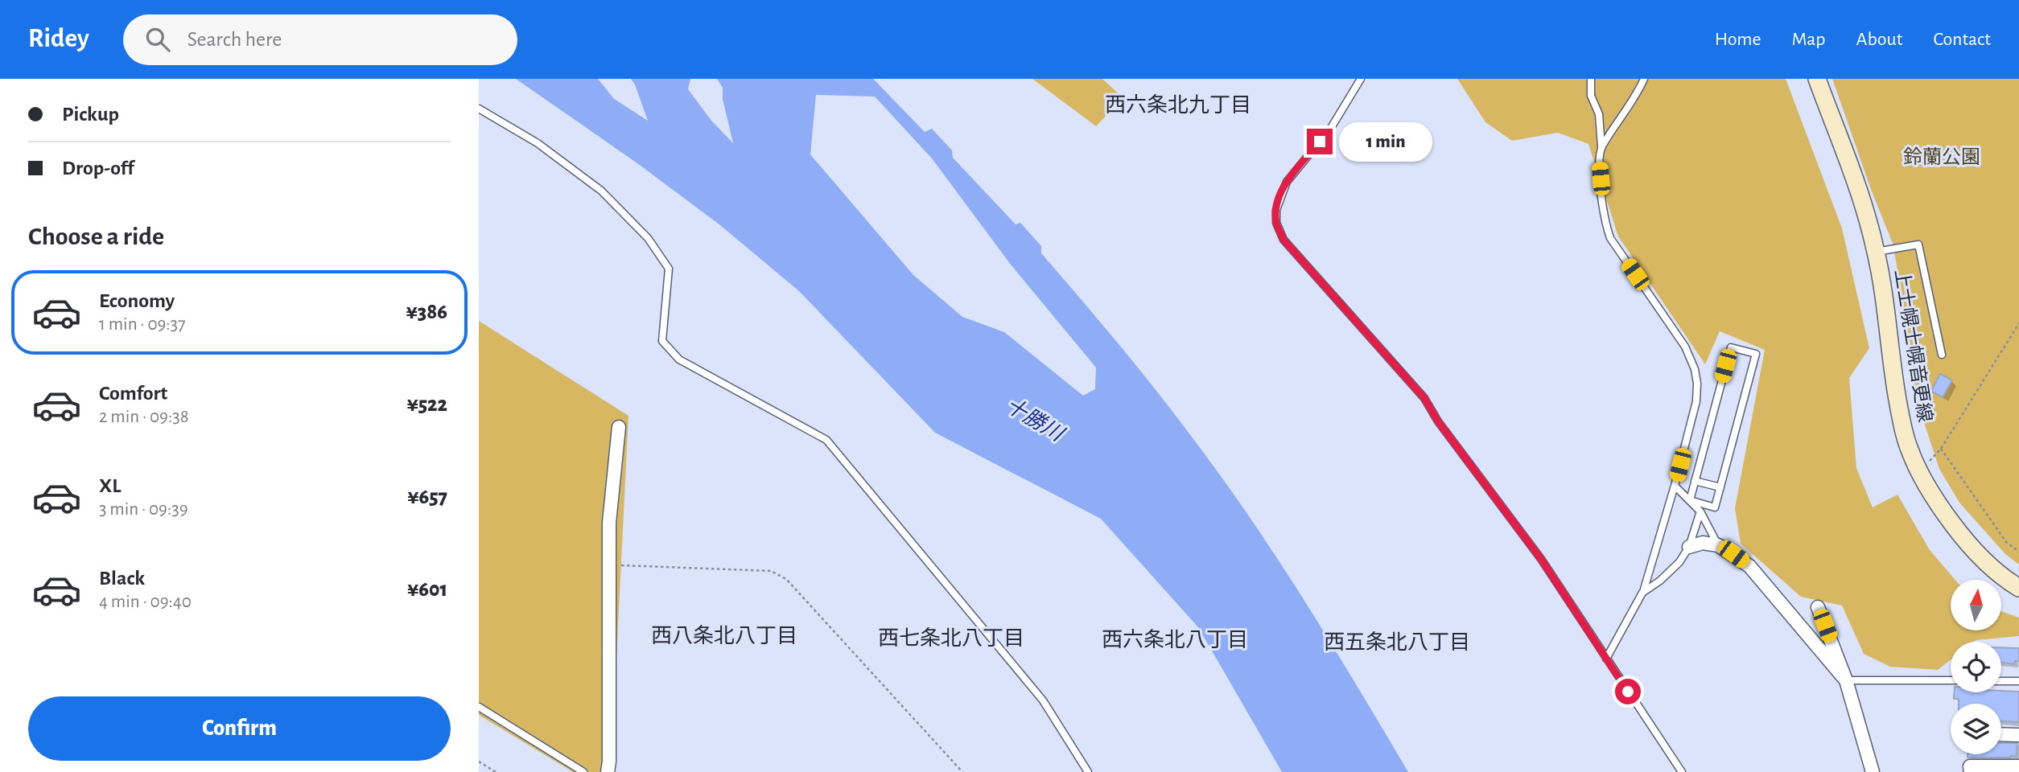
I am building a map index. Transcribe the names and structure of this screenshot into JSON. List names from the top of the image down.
{
  "streets": {
    "main road": ["上士幌士幌音更線"]
  },
  "districts": [
    "西六条北九丁目",
    "西八条北八丁目",
    "西七条北八丁目",
    "西六条北八丁目",
    "西五条北八丁目"
  ],
  "water": ["十勝川"],
  "parks": ["鈴蘭公園"],
  "north": "top",
  "page": {
    "header": "Ridey",
    "search": "Search here",
    "nav": [
      "Home",
      "Map",
      "About",
      "Contact"
    ],
    "banner": ["Pickup", "Drop-off"],
    "bubble": "1 min",
    "heading": "Choose a ride",
    "list": [
      {
        "name": "Economy",
        "note": "1 min · 09:37",
        "value": "¥386"
      },
      {
        "name": "Comfort",
        "note": "2 min · 09:38",
        "value": "¥522"
      },
      {
        "name": "XL",
        "note": "3 min · 09:39",
        "value": "¥657"
      },
      {
        "name": "Black",
        "note": "4 min · 09:40",
        "value": "¥601"
      }
    ],
    "buttons": "Confirm"
  }
}
